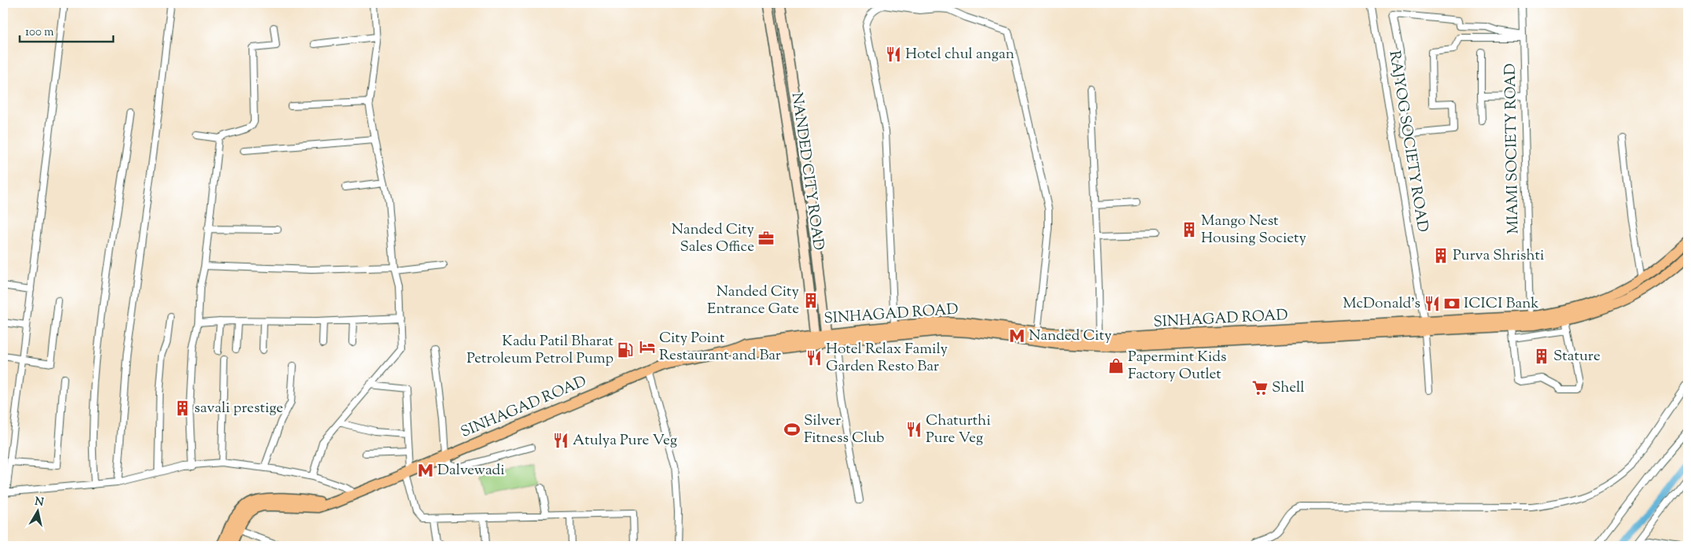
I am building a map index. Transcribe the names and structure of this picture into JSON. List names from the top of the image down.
{
  "streets": {
    "main road": ["SINHAGAD ROAD"],
    "street": ["RAJYOG SOCIETY ROAD", "MIAMI SOCIETY ROAD", "NANDED CITY ROAD"]
  },
  "crossings": [
    ["RAJYOG SOCIETY ROAD", "SINHAGAD ROAD"],
    ["MIAMI SOCIETY ROAD", "SINHAGAD ROAD"],
    ["NANDED CITY ROAD", "SINHAGAD ROAD"]
  ],
  "places": {
    "restaurant": [
      "Hotel chul angan",
      "McDonald's",
      "Hotel Relax Family Garden Resto Bar",
      "Chaturthi Pure Veg",
      "Atulya Pure Veg"
    ],
    "building": [
      "Mango Nest Housing Society",
      "Purva Shrishti",
      "Nanded City Entrance Gate",
      "Stature",
      "savali prestige"
    ],
    "office": ["Nanded City Sales Office"],
    "bank": ["ICICI Bank"],
    "metro station": ["Nanded City", "Dalvewadi"],
    "hotel": ["City Point Restaurant and Bar"],
    "fuel station": ["Kadu Patil Bharat Petroleum Petrol Pump"],
    "shop": ["Papermint Kids Factory Outlet"],
    "supermarket": ["Shell"],
    "sports": ["Silver Fitness Club"]
  },
  "scale_bar": "100 m",
  "north": "top"
}
